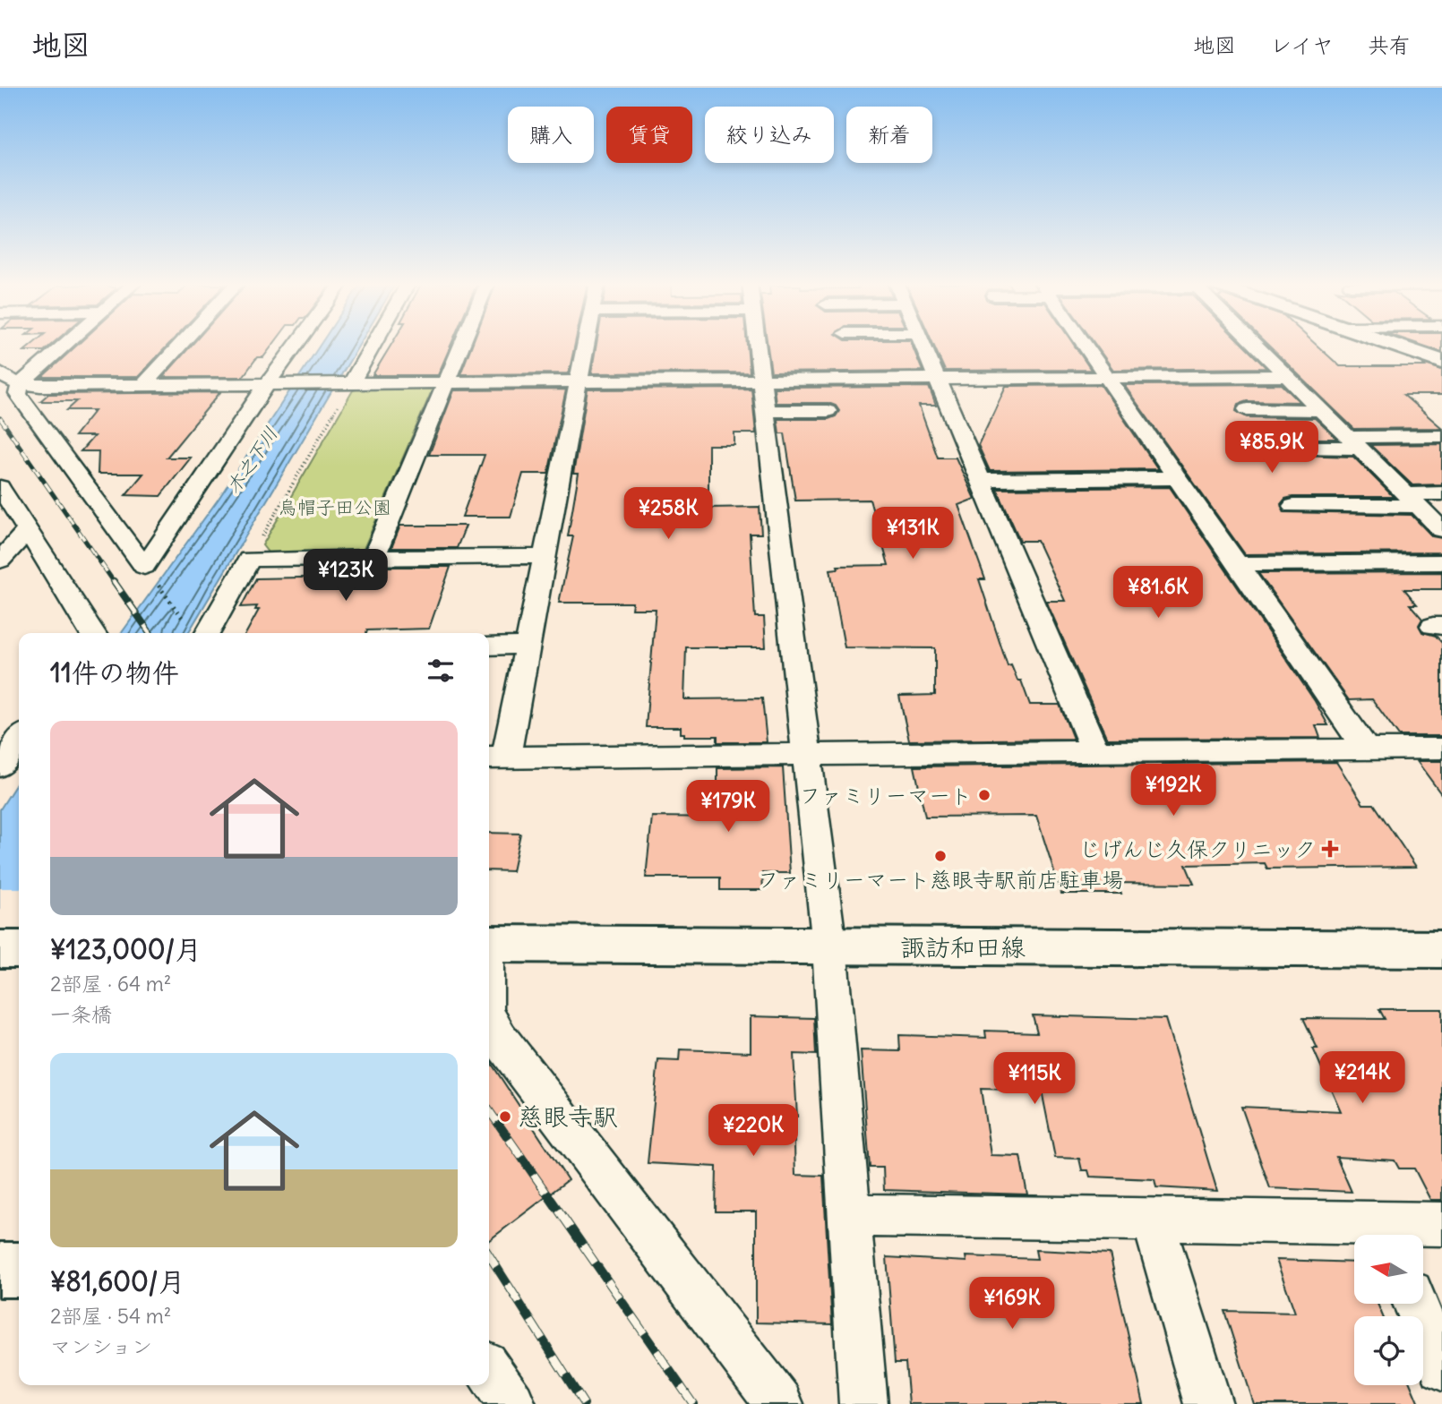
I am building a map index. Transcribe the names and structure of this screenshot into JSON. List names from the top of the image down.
{
  "streets": {
    "street": ["諏訪和田線"]
  },
  "water": ["木之下川"],
  "parks": ["烏帽子田公園"],
  "places": {
    "other": ["ファミリーマート", "ファミリーマート慈眼寺駅前店駐車場", "慈眼寺駅"],
    "health": ["じげんじ久保クリニック"]
  },
  "north": "left",
  "page": {
    "header": "地図",
    "nav": ["地図", "レイヤ", "共有"],
    "chip": [
      "購入",
      "賃貸",
      "絞り込み",
      "新着"
    ],
    "price": [
      "¥85.9K",
      "¥258K",
      "¥131K",
      "¥123K",
      "¥81.6K",
      "¥192K",
      "¥179K",
      "¥214K",
      "¥115K",
      "¥220K",
      "¥169K"
    ],
    "heading": "11件の物件",
    "list": [
      {
        "name": "¥123,000/月",
        "note": "2部屋 · 64 m² · 一条橋"
      },
      {
        "name": "¥81,600/月",
        "note": "2部屋 · 54 m² · マンション"
      }
    ]
  }
}
